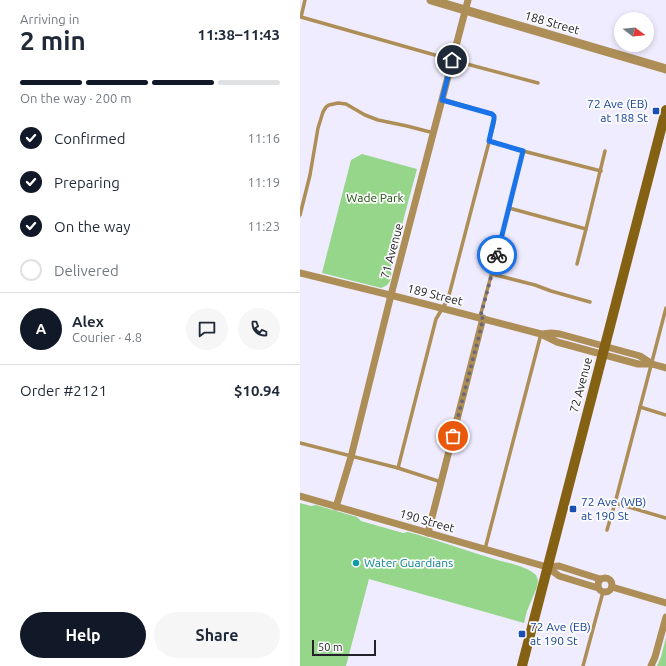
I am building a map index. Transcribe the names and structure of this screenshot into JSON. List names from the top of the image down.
{
  "streets": {
    "main road": ["72 Avenue"],
    "street": [
      "188 Street",
      "71 Avenue",
      "189 Street",
      "190 Street"
    ]
  },
  "crossings": [
    ["188 Street", "71 Avenue"],
    ["71 Avenue", "189 Street"],
    ["71 Avenue", "190 Street"],
    ["189 Street", "72 Avenue"],
    ["72 Avenue", "190 Street"]
  ],
  "parks": ["Wade Park"],
  "places": {
    "transit": ["72 Ave (EB) at 188 St", "72 Ave (WB) at 190 St", "72 Ave (EB) at 190 St"],
    "other": ["Water Guardians"]
  },
  "scale_bar": "50 m",
  "north": "right",
  "page": {
    "heading": ["2 min", "Arriving in", "11:38–11:43"],
    "panel": [
      "Alex",
      "Courier · 4.8",
      "Order #2121",
      "$10.94"
    ],
    "bar": "On the way · 200 m",
    "list": [
      ["Confirmed", "11:16"],
      ["Preparing", "11:19"],
      ["On the way", "11:23"],
      "Delivered"
    ],
    "round": "A",
    "buttons": ["Help", "Share"],
    "scale": "50 m"
  }
}
